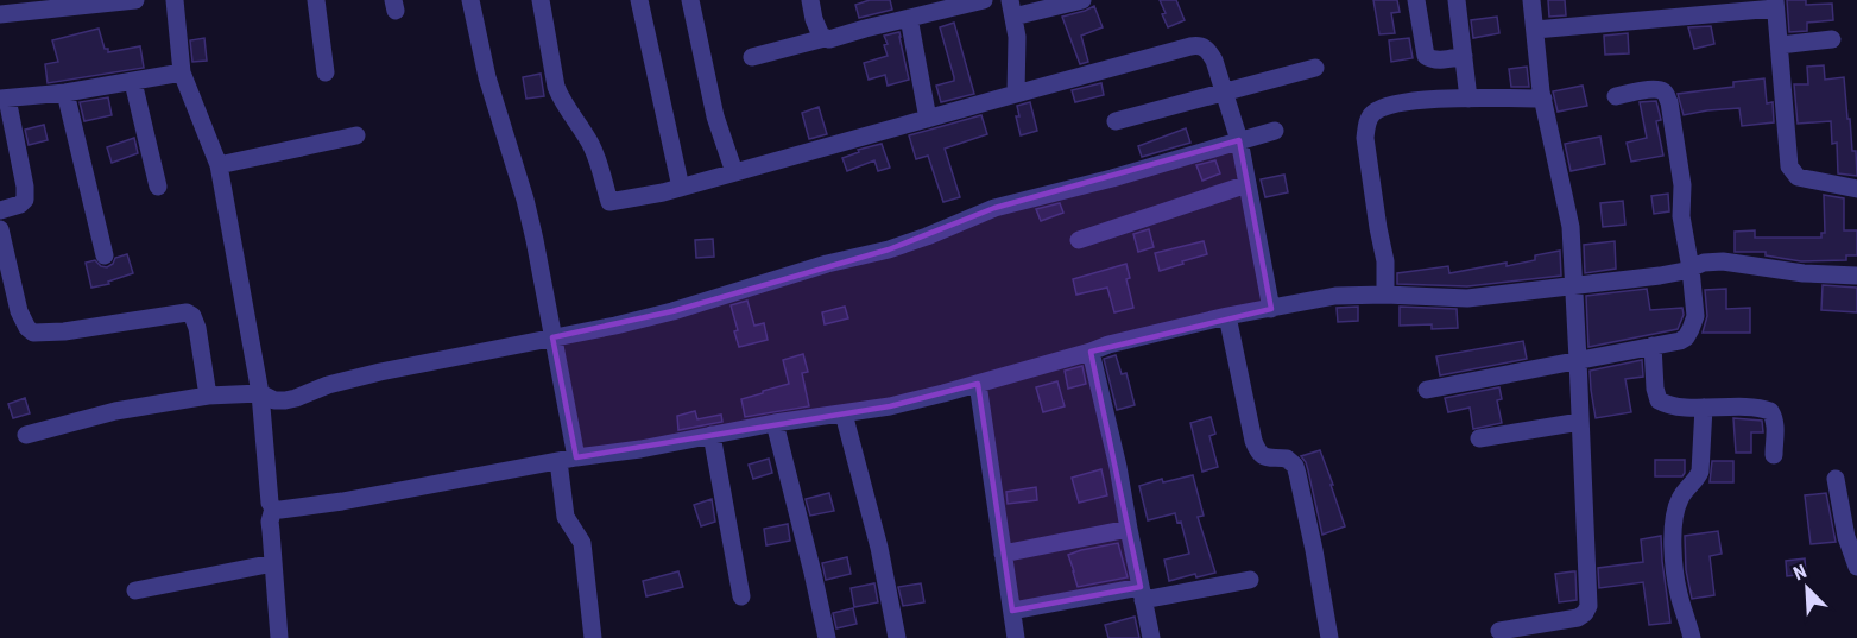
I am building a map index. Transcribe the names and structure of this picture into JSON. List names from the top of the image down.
{
  "north": "top left"
}
